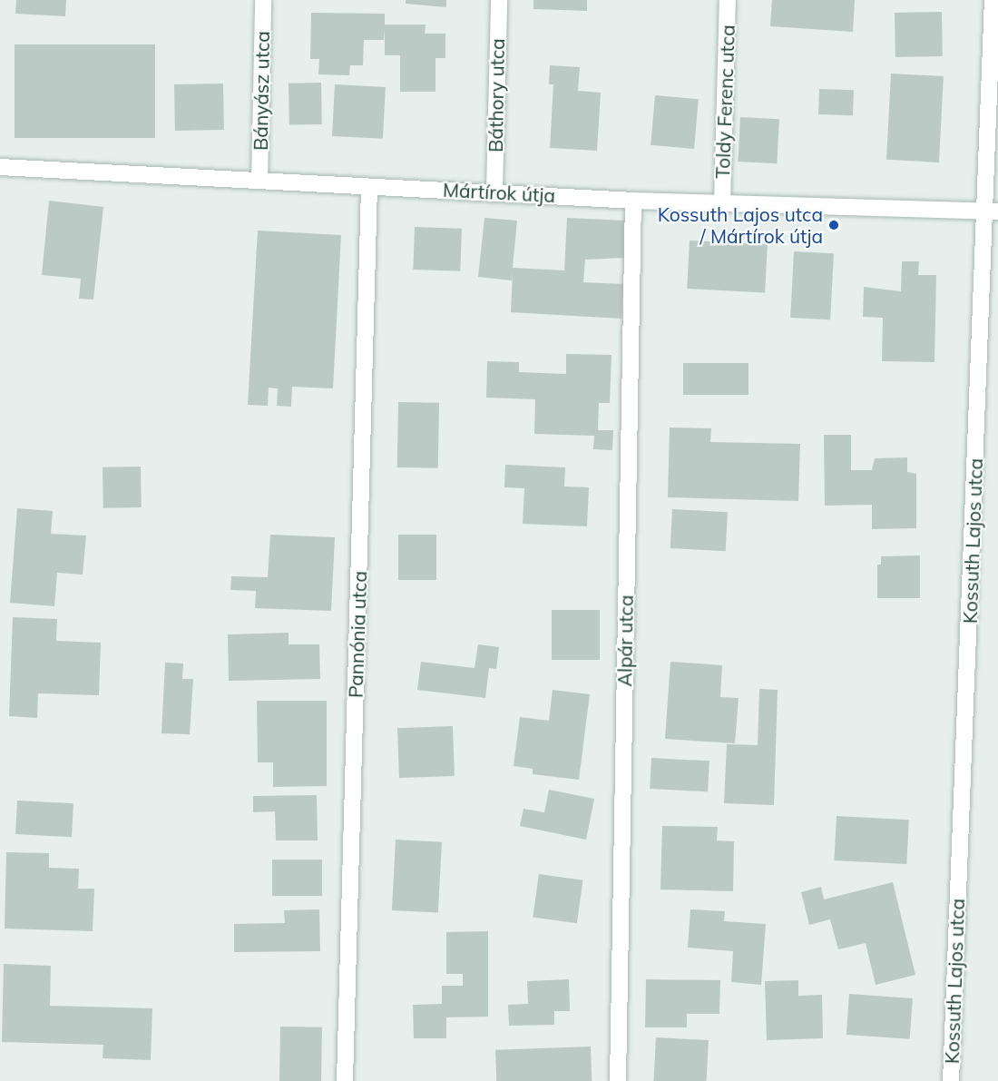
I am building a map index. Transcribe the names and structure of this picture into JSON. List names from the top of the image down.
{
  "streets": {
    "street": [
      "Bányász utca",
      "Báthory utca",
      "Toldy Ferenc utca",
      "Mártírok útja",
      "Kossuth Lajos utca",
      "Pannónia utca",
      "Alpár utca"
    ]
  },
  "crossings": [
    ["Bányász utca", "Mártírok útja"],
    ["Báthory utca", "Mártírok útja"],
    ["Toldy Ferenc utca", "Mártírok útja"],
    ["Mártírok útja", "Kossuth Lajos utca"],
    ["Mártírok útja", "Pannónia utca"],
    ["Mártírok útja", "Alpár utca"]
  ],
  "places": ["Kossuth Lajos utca / Mártírok útja"]
}
